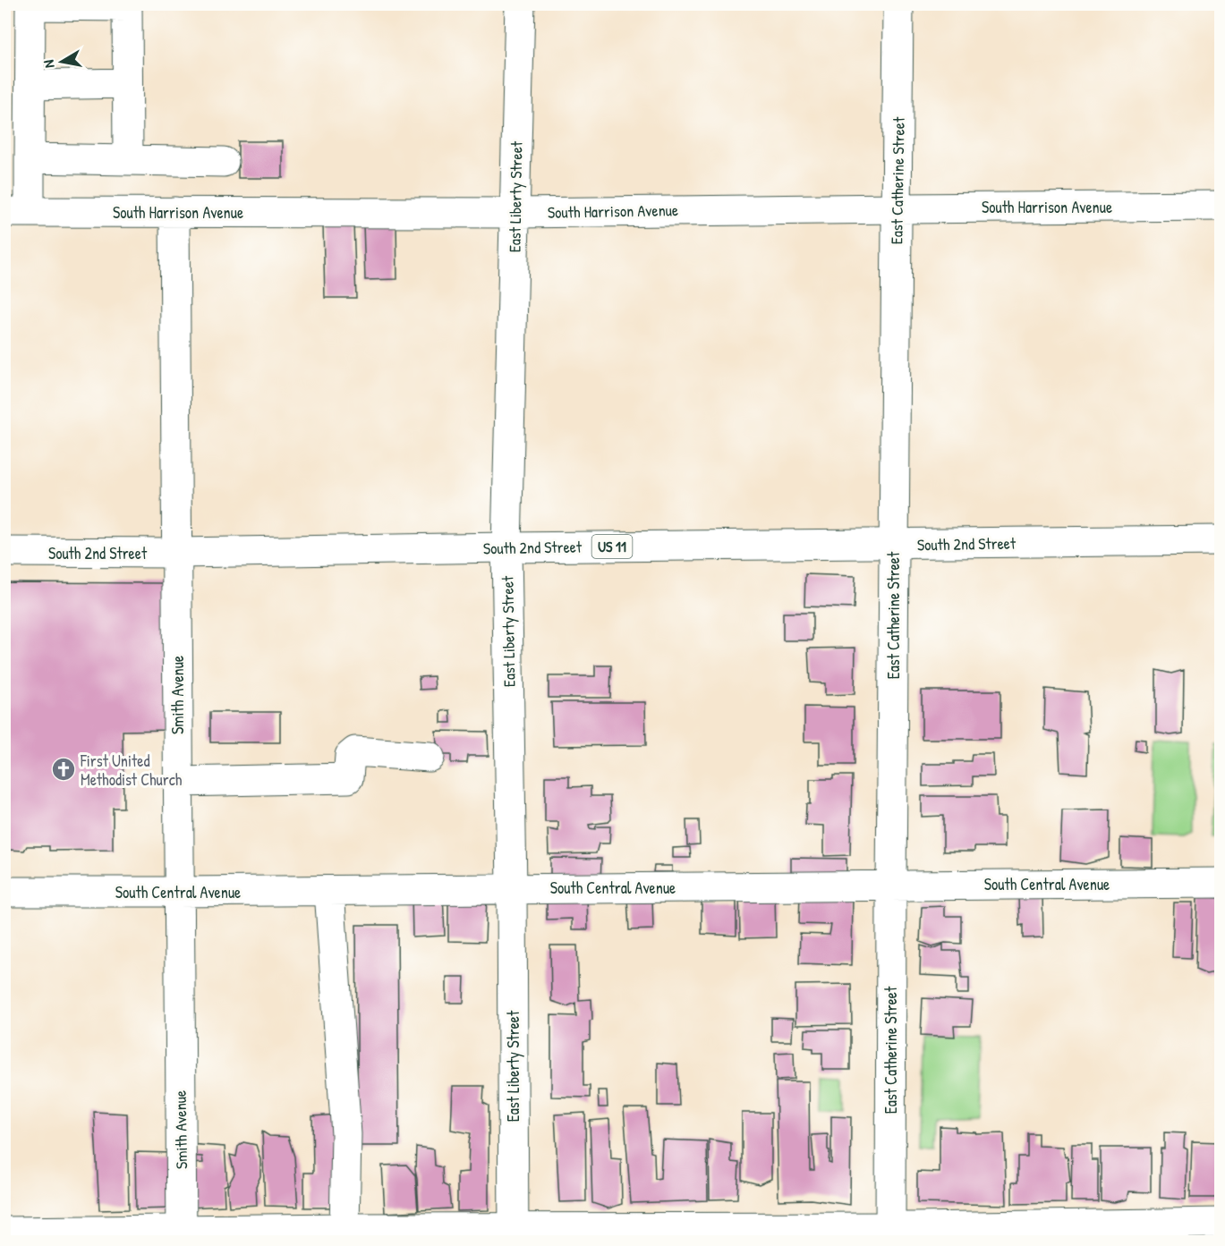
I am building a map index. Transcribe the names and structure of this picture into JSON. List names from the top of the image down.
{
  "streets": {
    "street": [
      "East Catherine Street",
      "East Liberty Street",
      "South Harrison Avenue",
      "South 2nd Street",
      "US 11",
      "Smith Avenue",
      "South Central Avenue"
    ]
  },
  "crossings": [
    ["East Catherine Street", "South Harrison Avenue"],
    ["East Catherine Street", "South 2nd Street"],
    ["East Catherine Street", "South Central Avenue"],
    ["East Liberty Street", "South Harrison Avenue"],
    ["East Liberty Street", "South 2nd Street"],
    ["East Liberty Street", "South Central Avenue"],
    ["South Harrison Avenue", "Smith Avenue"],
    ["South 2nd Street", "Smith Avenue"],
    ["Smith Avenue", "South Central Avenue"]
  ],
  "places": {
    "church": ["First United Methodist Church"]
  },
  "north": "left"
}
